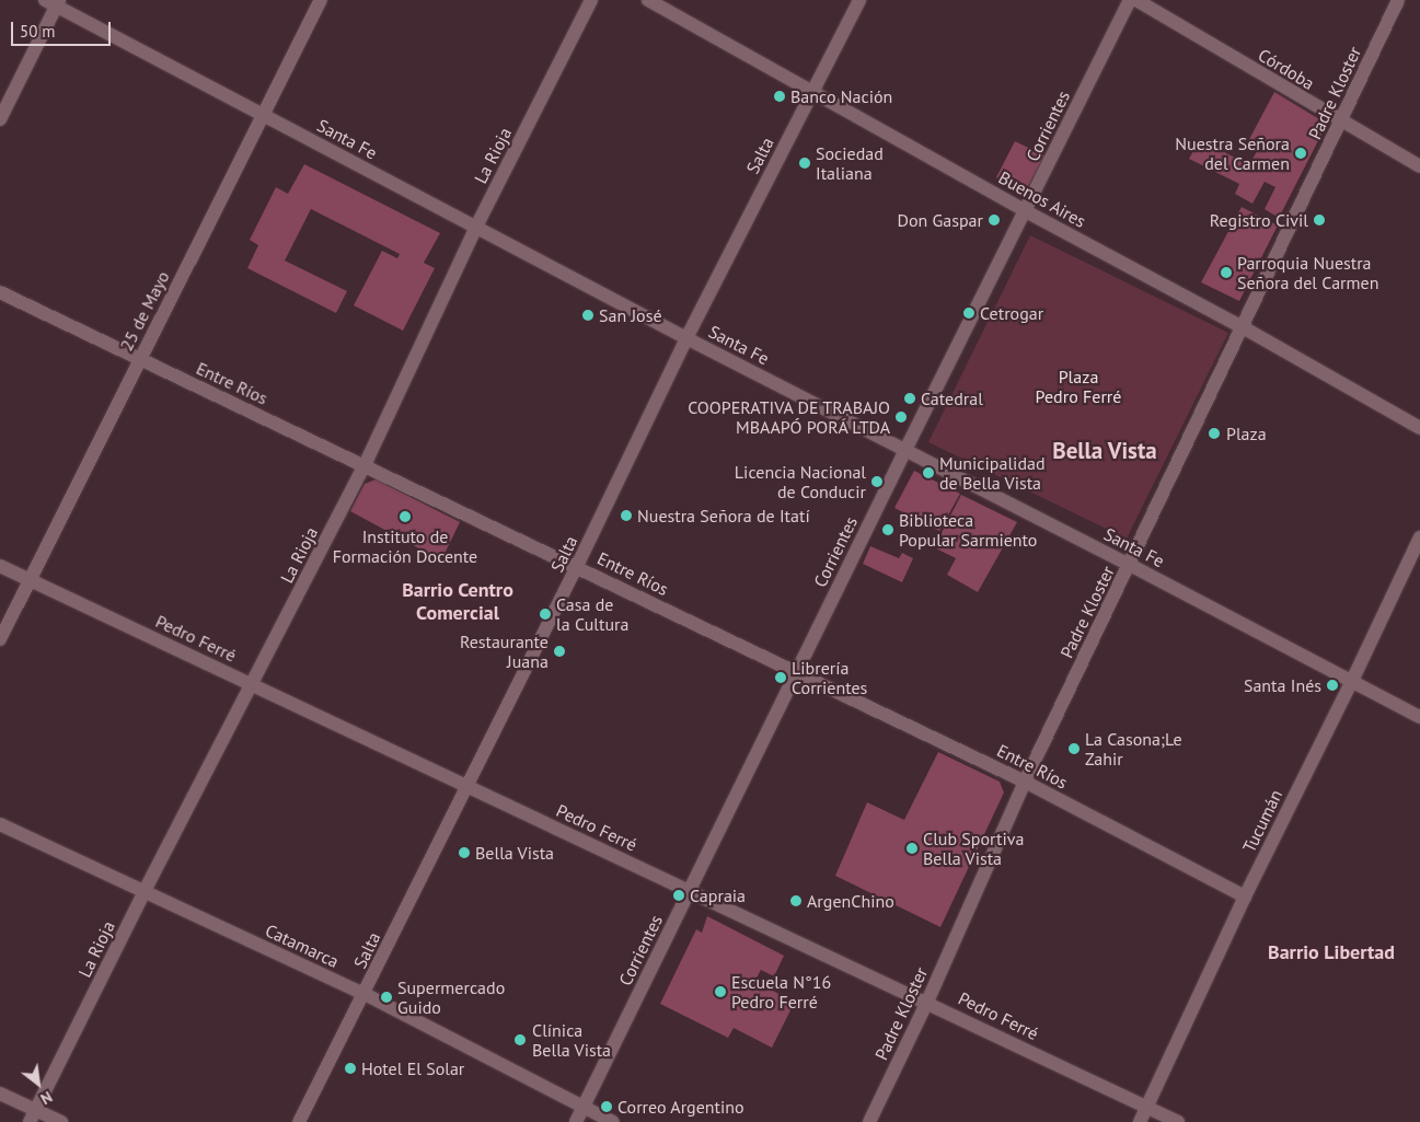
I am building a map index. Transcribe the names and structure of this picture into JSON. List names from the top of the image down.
{
  "streets": {
    "street": [
      "Córdoba",
      "Padre Kloster",
      "Corrientes",
      "Santa Fe",
      "La Rioja",
      "Salta",
      "Buenos Aires",
      "25 de Mayo",
      "Entre Ríos",
      "Pedro Ferré",
      "Tucumán",
      "Catamarca"
    ]
  },
  "crossings": [
    ["Córdoba", "Padre Kloster"],
    ["Padre Kloster", "Santa Fe"],
    ["Padre Kloster", "Buenos Aires"],
    ["Padre Kloster", "Entre Ríos"],
    ["Padre Kloster", "Pedro Ferré"],
    ["Corrientes", "Santa Fe"],
    ["Corrientes", "Buenos Aires"],
    ["Corrientes", "Entre Ríos"],
    ["Corrientes", "Pedro Ferré"],
    ["Corrientes", "Catamarca"],
    ["Santa Fe", "La Rioja"],
    ["Santa Fe", "Salta"],
    ["Santa Fe", "25 de Mayo"],
    ["Santa Fe", "Tucumán"],
    ["La Rioja", "Entre Ríos"],
    ["La Rioja", "Pedro Ferré"],
    ["La Rioja", "Catamarca"],
    ["Salta", "Buenos Aires"],
    ["Salta", "Entre Ríos"],
    ["Salta", "Pedro Ferré"],
    ["Salta", "Catamarca"],
    ["25 de Mayo", "Entre Ríos"],
    ["25 de Mayo", "Pedro Ferré"],
    ["Entre Ríos", "Tucumán"],
    ["Pedro Ferré", "Tucumán"]
  ],
  "districts": ["Bella Vista", "Barrio Centro Comercial", "Barrio Libertad"],
  "parks": ["Plaza Pedro Ferré"],
  "places": [
    "Banco Nación",
    "Nuestra Señora del Carmen",
    "Sociedad Italiana",
    "Don Gaspar",
    "Registro Civil",
    "Parroquia Nuestra Señora del Carmen",
    "Cetrogar",
    "San José",
    "Catedral",
    "COOPERATIVA DE TRABAJO MBAAPÓ PORÁ LTDA",
    "Plaza",
    "Municipalidad de Bella Vista",
    "Licencia Nacional de Conducir",
    "Nuestra Señora de Itatí",
    "Instituto de Formación Docente",
    "Biblioteca Popular Sarmiento",
    "Casa de la Cultura",
    "Restaurante Juana",
    "Librería Corrientes",
    "Santa Inés",
    "La Casona;Le Zahir",
    "Club Sportiva Bella Vista",
    "Bella Vista",
    "Capraia",
    "ArgenChino",
    "Escuela N°16 Pedro Ferré",
    "Supermercado Guido",
    "Clínica Bella Vista",
    "Hotel El Solar",
    "Correo Argentino"
  ],
  "scale_bar": "50 m",
  "north": "bottom right"
}
